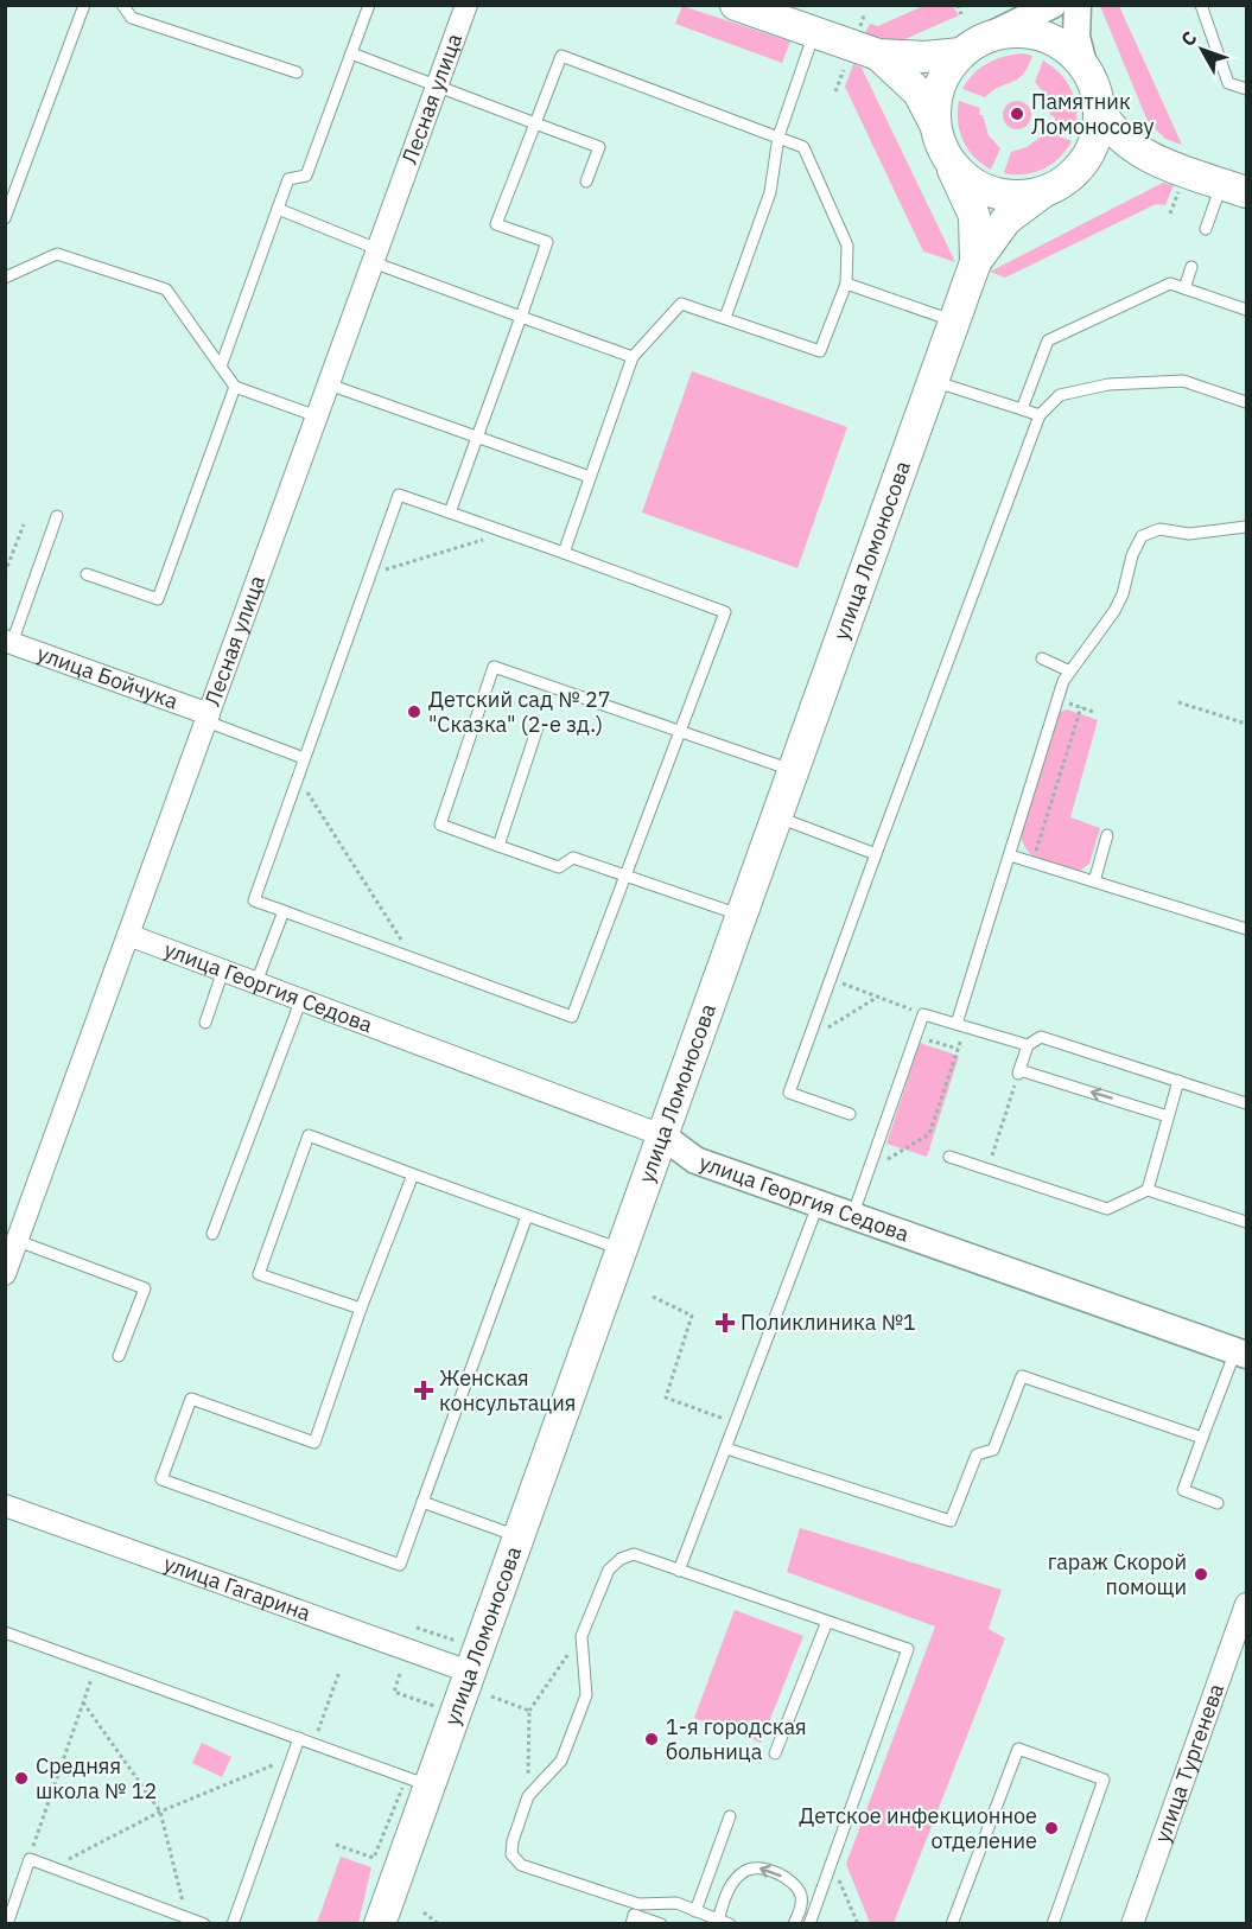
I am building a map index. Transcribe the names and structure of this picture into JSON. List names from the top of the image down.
{
  "streets": {
    "main road": ["улица Ломоносова"],
    "street": [
      "Лесная улица",
      "улица Бойчука",
      "улица Георгия Седова",
      "улица Гагарина",
      "улица Тургенева"
    ]
  },
  "crossings": [
    ["Лесная улица", "улица Бойчука"],
    ["Лесная улица", "улица Георгия Седова"],
    ["улица Ломоносова", "улица Георгия Седова"],
    ["улица Ломоносова", "улица Гагарина"]
  ],
  "places": {
    "other": [
      "Памятник Ломоносову",
      "Детский сад № 27 \"Сказка\" (2-е зд.)",
      "гараж Скорой помощи",
      "1-я городская больница",
      "Средняя школа № 12",
      "Детское инфекционное отделение"
    ],
    "health": ["Поликлиника №1", "Женская консультация"]
  },
  "north": "top left"
}
